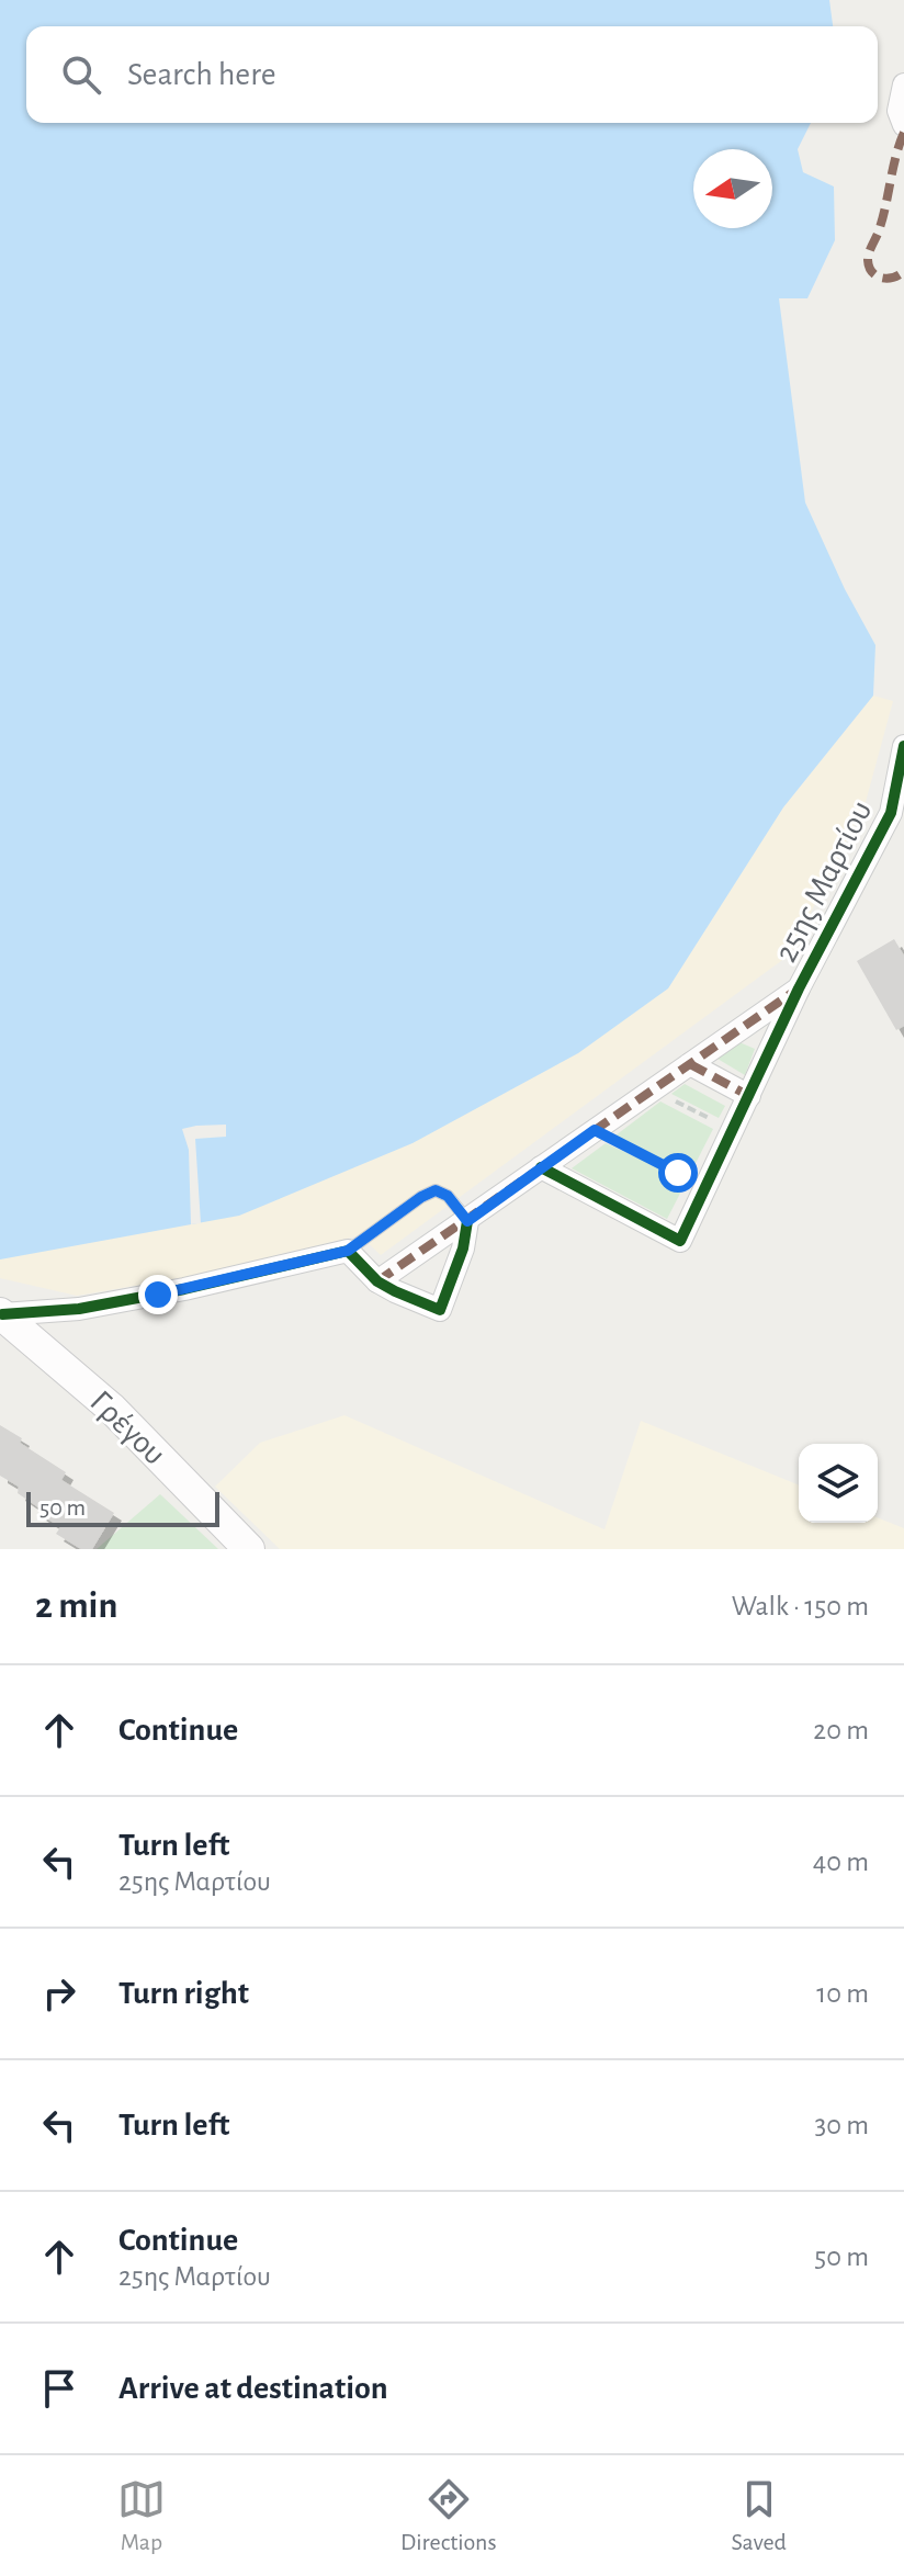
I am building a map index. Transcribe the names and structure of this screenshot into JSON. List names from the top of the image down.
{
  "streets": {
    "main road": ["Γρέγου"],
    "street": ["25ης Μαρτίου"]
  },
  "scale_bar": "50 m",
  "north": "left",
  "page": {
    "search": "Search here",
    "scale": "50 m",
    "heading": ["2 min", "Walk · 150 m"],
    "list": [
      ["Continue", "20 m"],
      ["Turn left", "25ης Μαρτίου", "40 m"],
      ["Turn right", "10 m"],
      ["Turn left", "30 m"],
      ["Continue", "25ης Μαρτίου", "50 m"],
      "Arrive at destination"
    ],
    "nav": ["Map", "Directions", "Saved"]
  }
}
